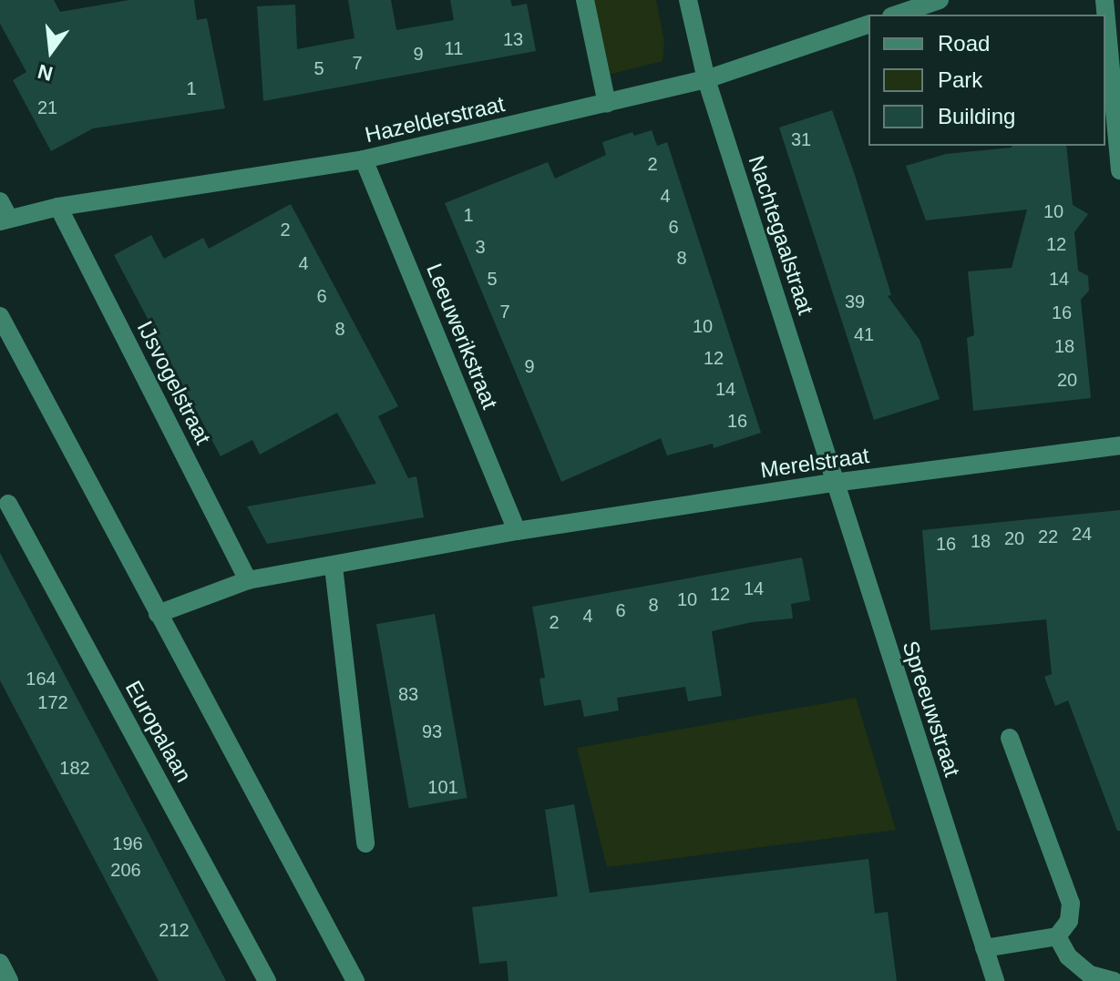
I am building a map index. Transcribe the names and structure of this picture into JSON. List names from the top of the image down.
{
  "streets": {
    "street": [
      "Hazelderstraat",
      "Nachtegaalstraat",
      "Leeuwerikstraat",
      "IJsvogelstraat",
      "Merelstraat",
      "Spreeuwstraat",
      "Europalaan"
    ]
  },
  "crossings": [
    ["Hazelderstraat", "Nachtegaalstraat"],
    ["Hazelderstraat", "Leeuwerikstraat"],
    ["Hazelderstraat", "IJsvogelstraat"],
    ["Nachtegaalstraat", "Merelstraat"],
    ["Nachtegaalstraat", "Spreeuwstraat"],
    ["Leeuwerikstraat", "Merelstraat"],
    ["Merelstraat", "Spreeuwstraat"]
  ],
  "house_numbers": [
    "13",
    "11",
    "9",
    "7",
    "5",
    "1",
    "21",
    "31",
    "2",
    "4",
    "10",
    "1",
    "6",
    "2",
    "12",
    "3",
    "8",
    "4",
    "5",
    "14",
    "6",
    "39",
    "7",
    "16",
    "10",
    "8",
    "41",
    "18",
    "12",
    "9",
    "20",
    "14",
    "16",
    "24",
    "22",
    "20",
    "18",
    "16",
    "14",
    "12",
    "10",
    "8",
    "6",
    "4",
    "2",
    "164",
    "83",
    "172",
    "93",
    "182",
    "101",
    "196",
    "206",
    "212"
  ],
  "legend": ["Road", "Park", "Building"],
  "north": "bottom"
}
